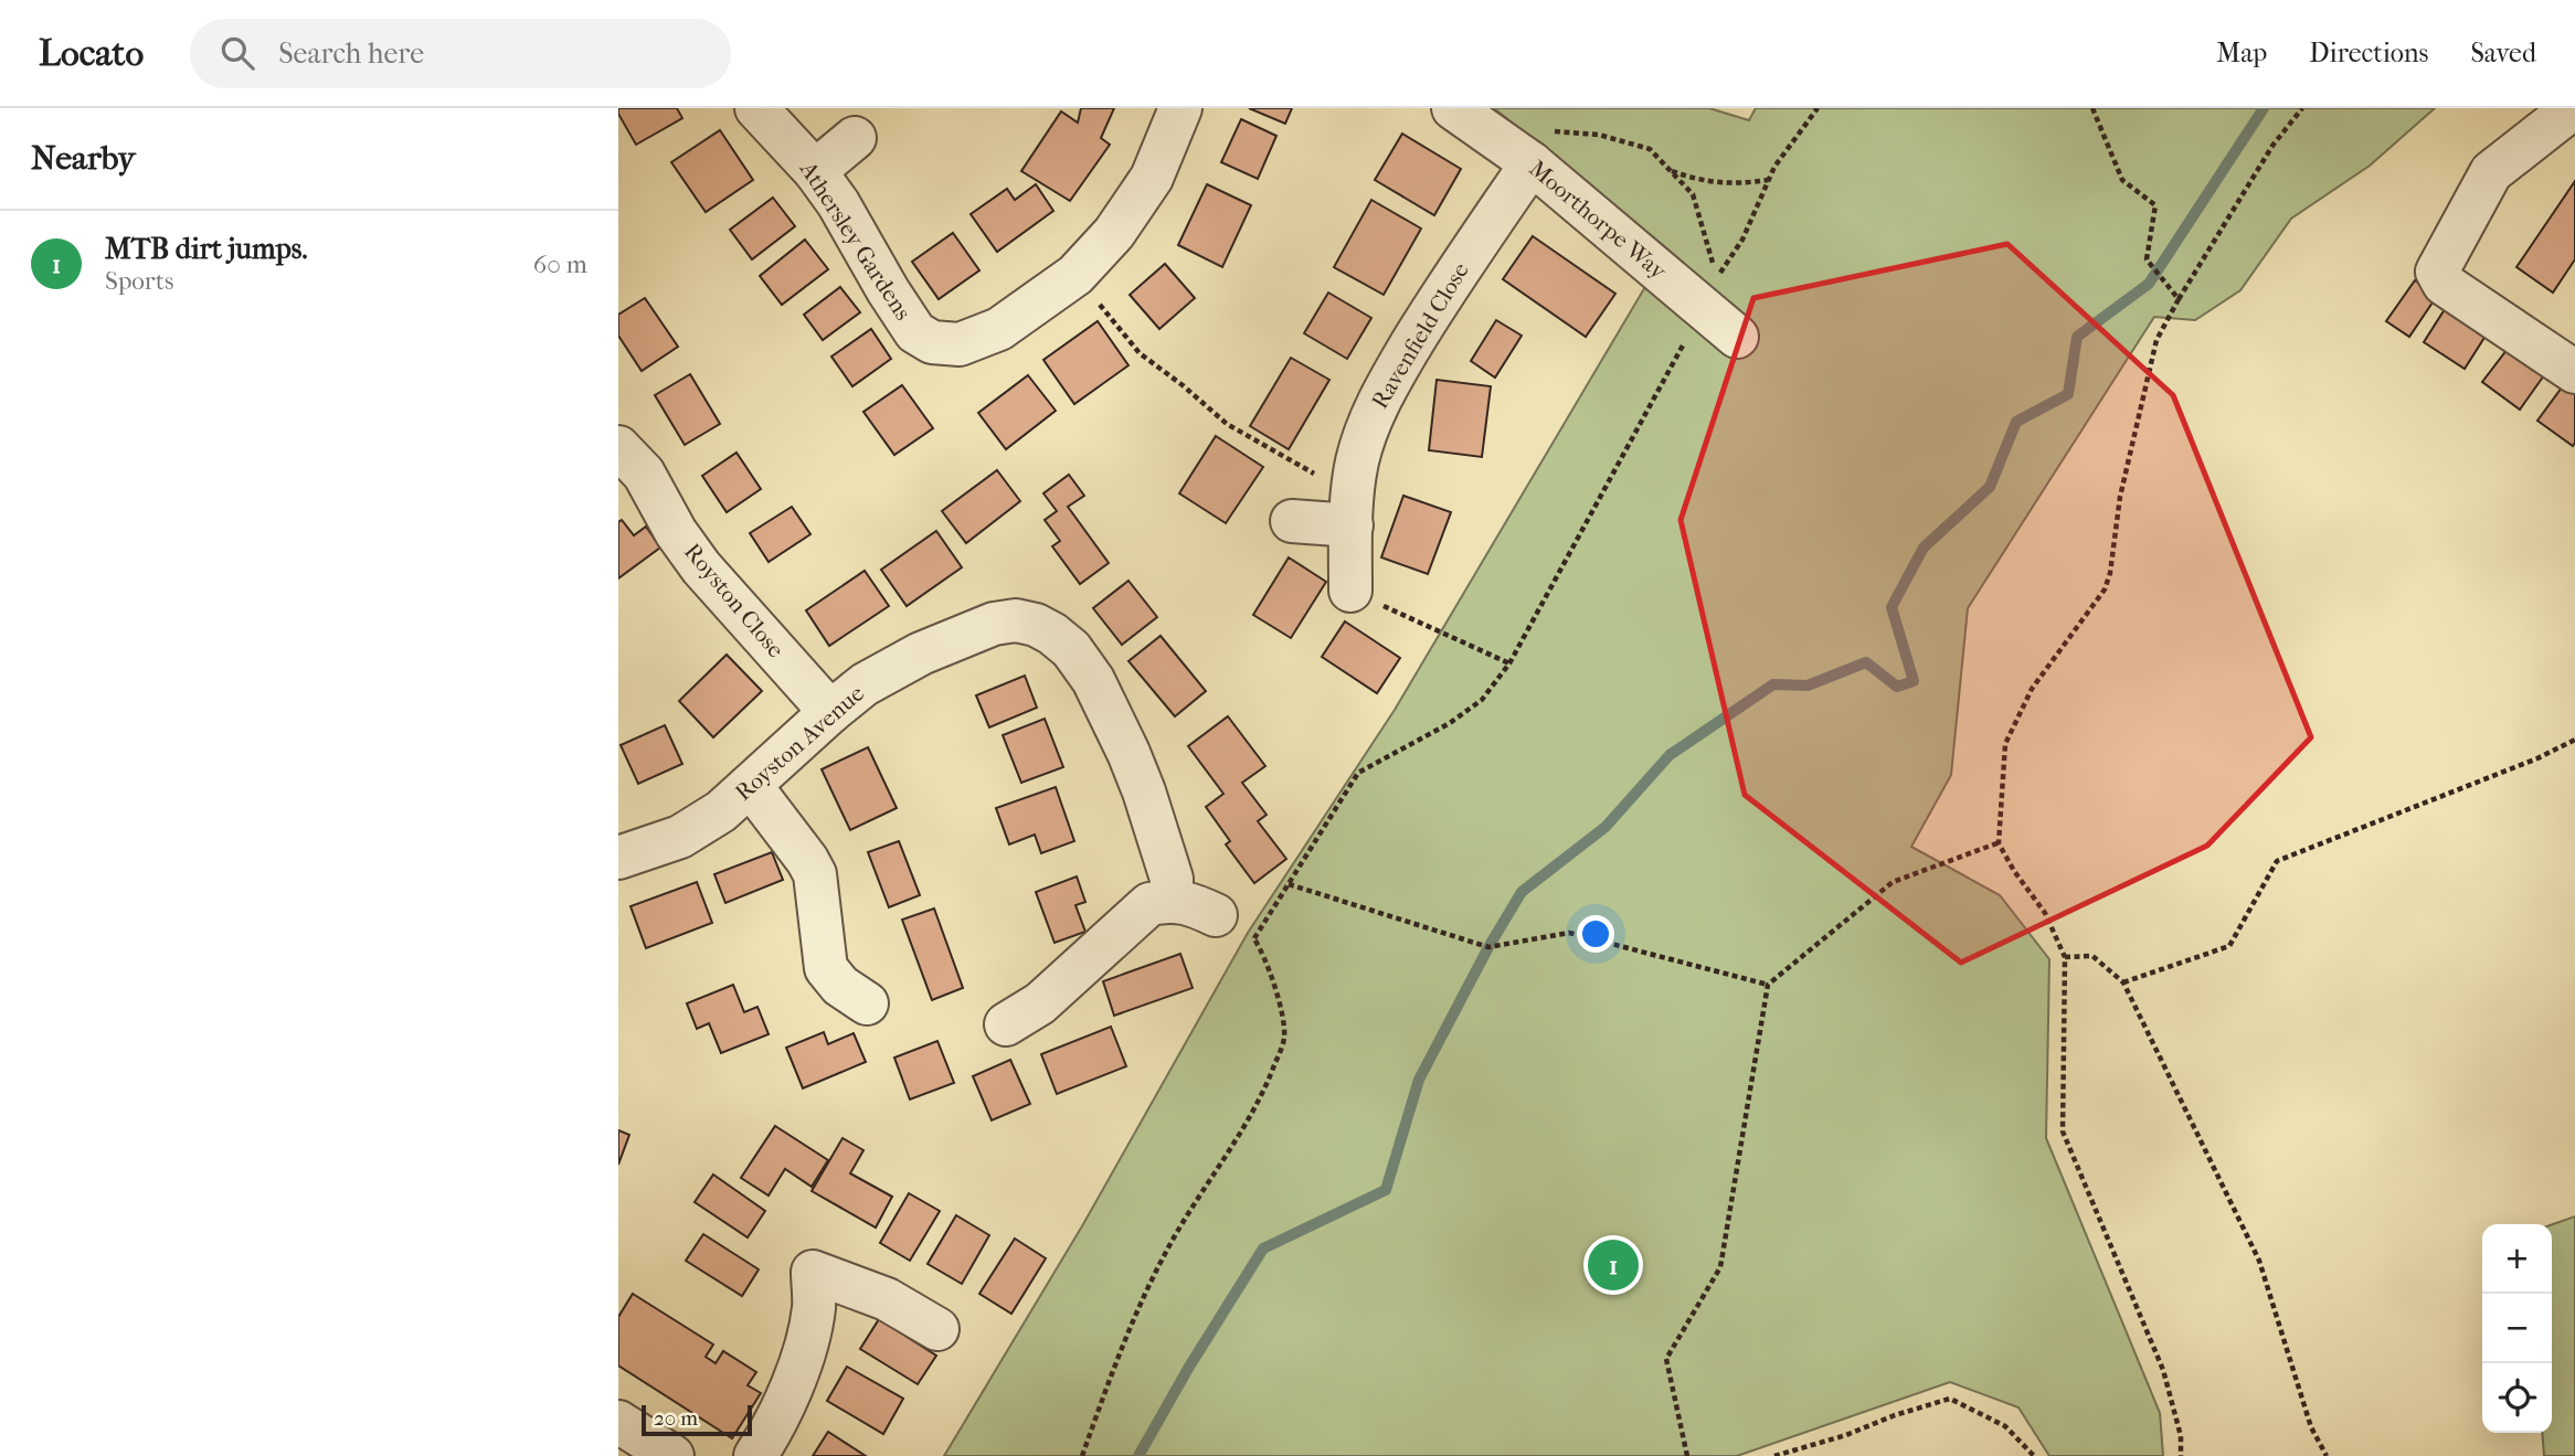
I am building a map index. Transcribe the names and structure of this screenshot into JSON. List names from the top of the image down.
{
  "streets": {
    "street": [
      "Moorthorpe Way",
      "Athersley Gardens",
      "Ravenfield Close",
      "Royston Close",
      "Royston Avenue"
    ]
  },
  "crossings": [
    ["Moorthorpe Way", "Ravenfield Close"],
    ["Royston Close", "Royston Avenue"]
  ],
  "scale_bar": "20 m",
  "page": {
    "header": "Locato",
    "search": "Search here",
    "nav": ["Map", "Directions", "Saved"],
    "heading": "Nearby",
    "list": [
      {
        "mark": "1",
        "name": "MTB dirt jumps.",
        "note": "Sports",
        "value": "60 m"
      }
    ],
    "map_buttons": ["+", "−"],
    "pins": "1",
    "scale": "20 m"
  }
}
